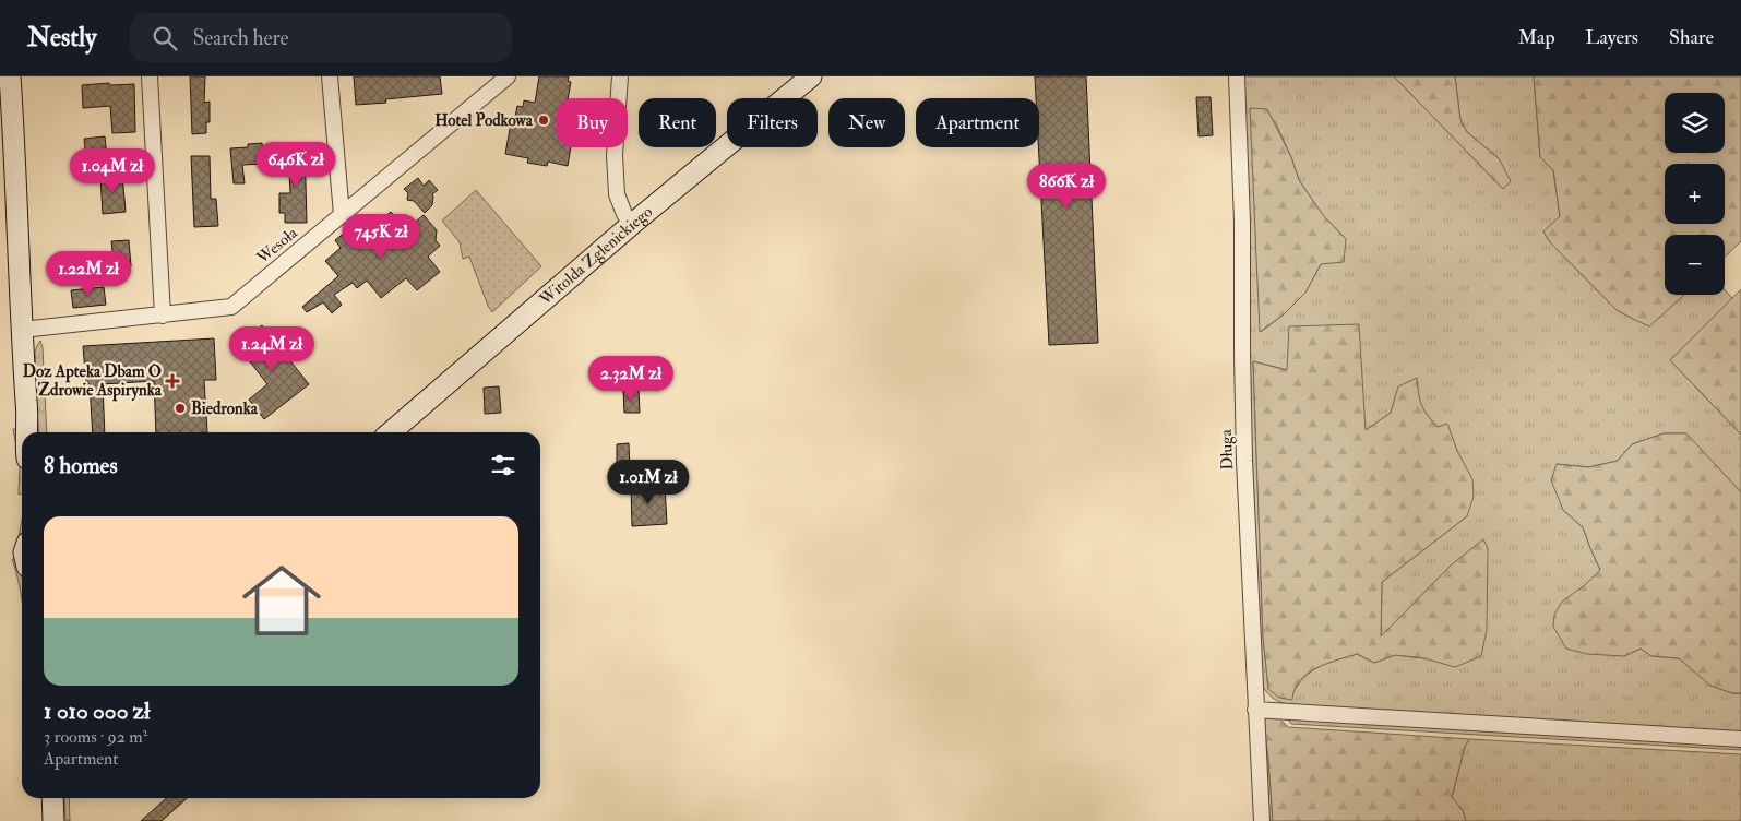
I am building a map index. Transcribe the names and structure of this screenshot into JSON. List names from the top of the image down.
{
  "streets": {
    "main road": ["Witolda Zglenickiego"],
    "street": ["Wesoła", "Długa"]
  },
  "places": {
    "other": ["Hotel Podkowa", "Biedronka"],
    "health": ["Doz Apteka Dbam O Zdrowie Aspirynka"]
  },
  "page": {
    "header": "Nestly",
    "search": "Search here",
    "nav": ["Map", "Layers", "Share"],
    "map_buttons": ["+", "−"],
    "chip": [
      "Buy",
      "Rent",
      "Filters",
      "New",
      "Apartment"
    ],
    "price": [
      "646K zł",
      "1.04M zł",
      "866K zł",
      "745K zł",
      "1.22M zł",
      "1.24M zł",
      "2.32M zł",
      "1.01M zł"
    ],
    "heading": "8 homes",
    "list": [
      {
        "name": "1 010 000 zł",
        "note": "3 rooms · 92 m² · Apartment"
      }
    ]
  }
}
